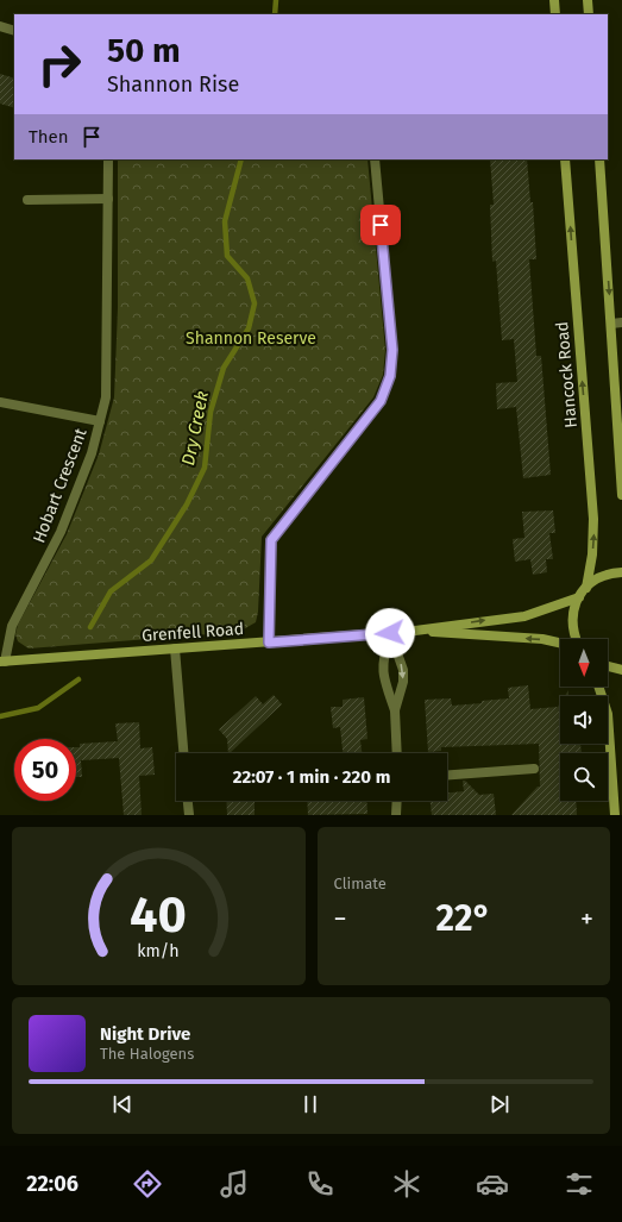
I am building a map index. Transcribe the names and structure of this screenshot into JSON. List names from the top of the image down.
{
  "streets": {
    "main road": ["Hancock Road", "Grenfell Road"],
    "street": ["Hobart Crescent"]
  },
  "crossings": [
    ["Hobart Crescent", "Grenfell Road"]
  ],
  "water": ["Dry Creek"],
  "parks": ["Shannon Reserve"],
  "north": "bottom",
  "page": {
    "turn": ["50 m", "Shannon Rise"],
    "then": "Then",
    "limit": "50",
    "trip": "22:07 · 1 min · 220 m",
    "tile": "Climate",
    "heat": ["−", "22°", "+"],
    "song": ["Night Drive", "The Halogens"],
    "tabs": "22:06",
    "gauge": ["40", "km/h"]
  }
}
